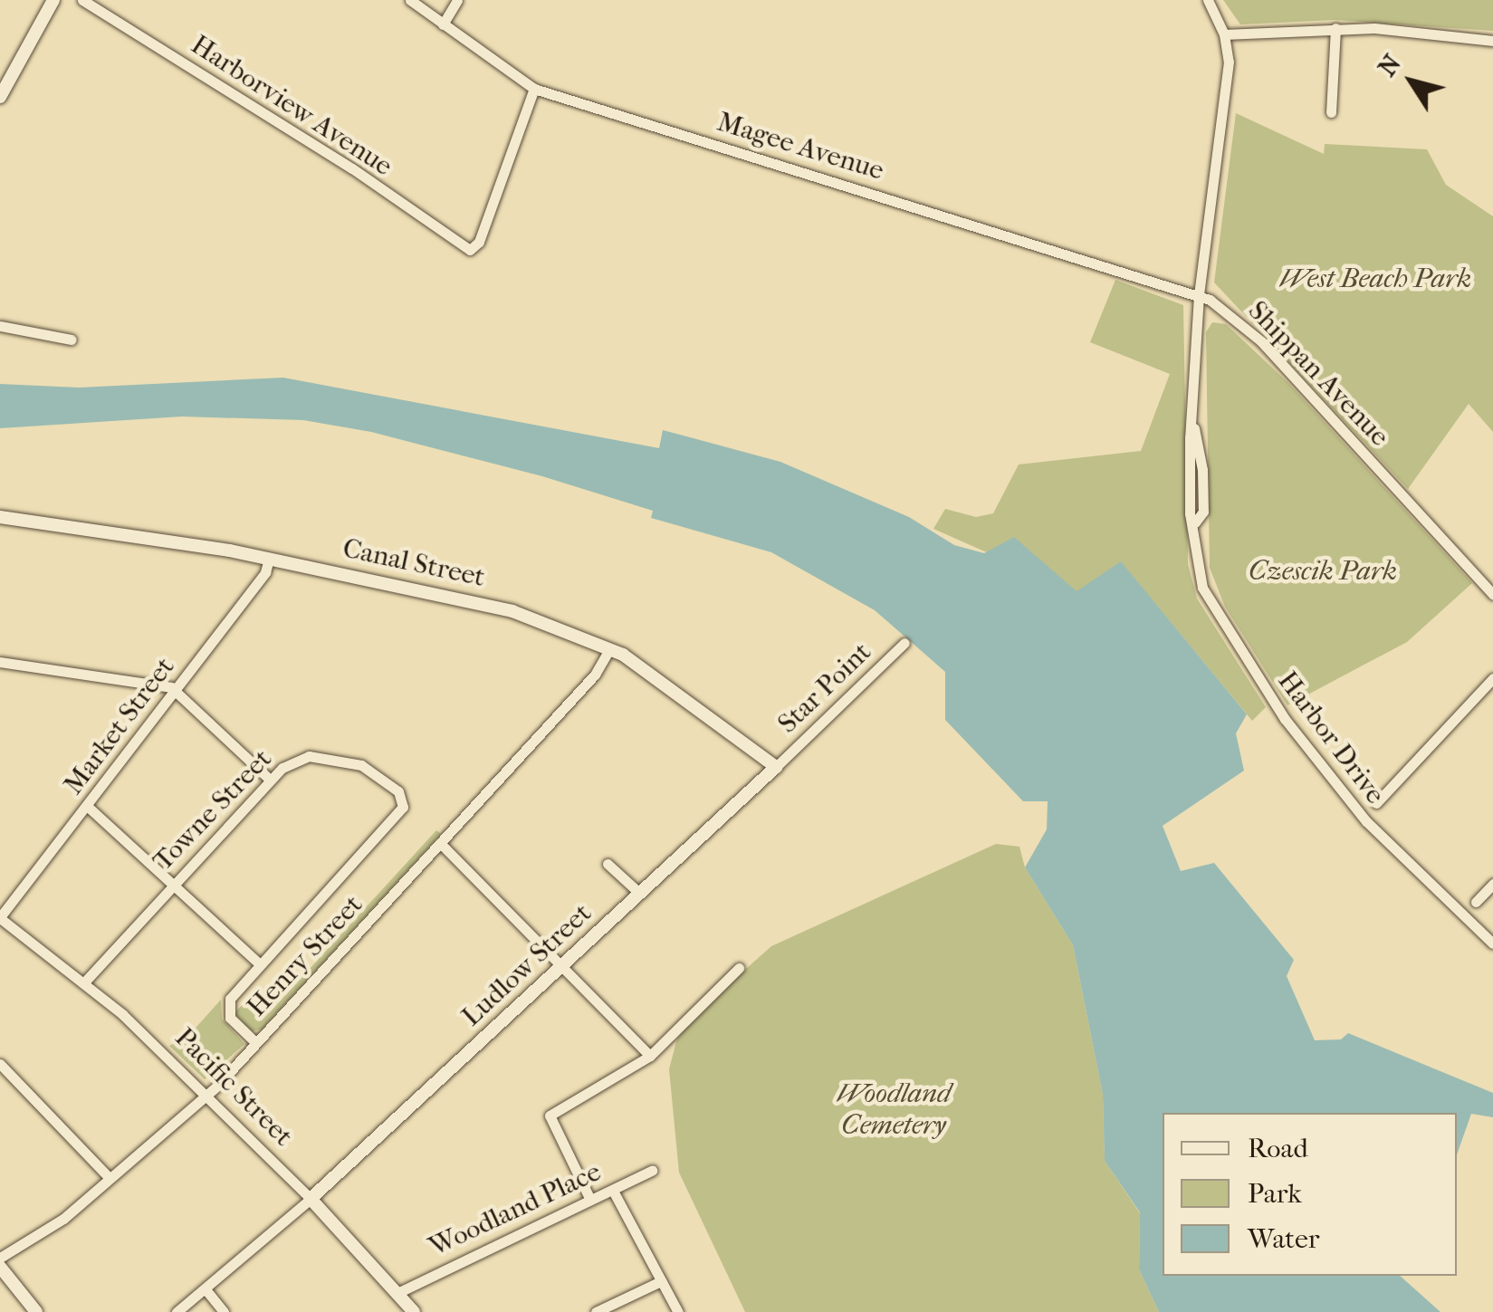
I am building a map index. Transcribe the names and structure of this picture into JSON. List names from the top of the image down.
{
  "streets": {
    "street": [
      "Harborview Avenue",
      "Magee Avenue",
      "Shippan Avenue",
      "Canal Street",
      "Star Point",
      "Market Street",
      "Harbor Drive",
      "Towne Street",
      "Henry Street",
      "Ludlow Street",
      "Pacific Street",
      "Woodland Place"
    ]
  },
  "crossings": [
    ["Harborview Avenue", "Magee Avenue"],
    ["Magee Avenue", "Shippan Avenue"],
    ["Magee Avenue", "Harbor Drive"],
    ["Shippan Avenue", "Harbor Drive"],
    ["Canal Street", "Star Point"],
    ["Canal Street", "Market Street"],
    ["Canal Street", "Henry Street"],
    ["Canal Street", "Ludlow Street"],
    ["Star Point", "Ludlow Street"],
    ["Market Street", "Pacific Street"],
    ["Towne Street", "Henry Street"],
    ["Towne Street", "Pacific Street"],
    ["Henry Street", "Pacific Street"],
    ["Ludlow Street", "Pacific Street"],
    ["Pacific Street", "Woodland Place"]
  ],
  "parks": ["West Beach Park", "Czescik Park", "Woodland Cemetery"],
  "legend": ["Road", "Park", "Water"],
  "north": "top left"
}
